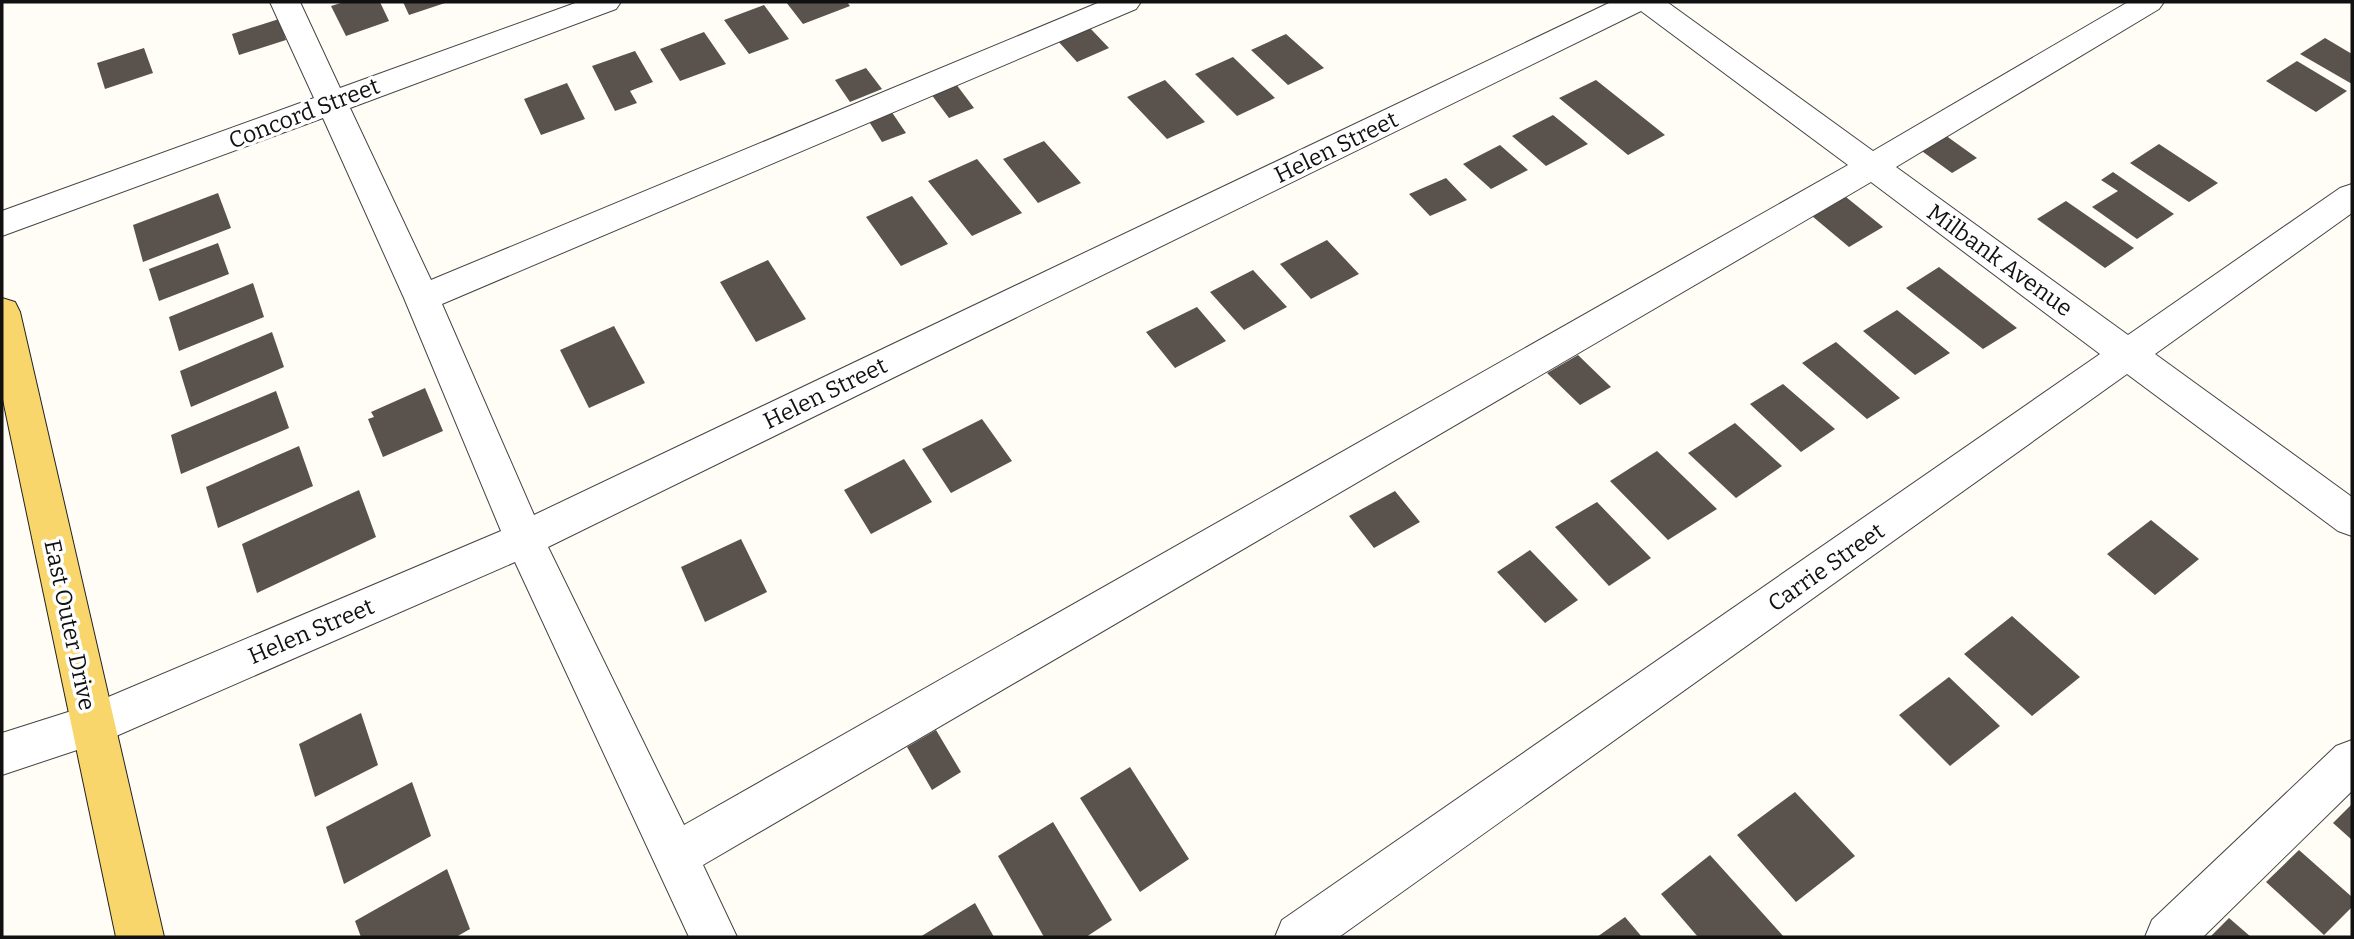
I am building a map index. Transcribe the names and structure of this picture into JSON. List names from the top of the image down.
{
  "streets": {
    "main road": ["East Outer Drive"],
    "street": [
      "Concord Street",
      "Helen Street",
      "Milbank Avenue",
      "Carrie Street"
    ]
  },
  "crossings": [
    ["Helen Street", "East Outer Drive"],
    ["Milbank Avenue", "Carrie Street"]
  ]
}
